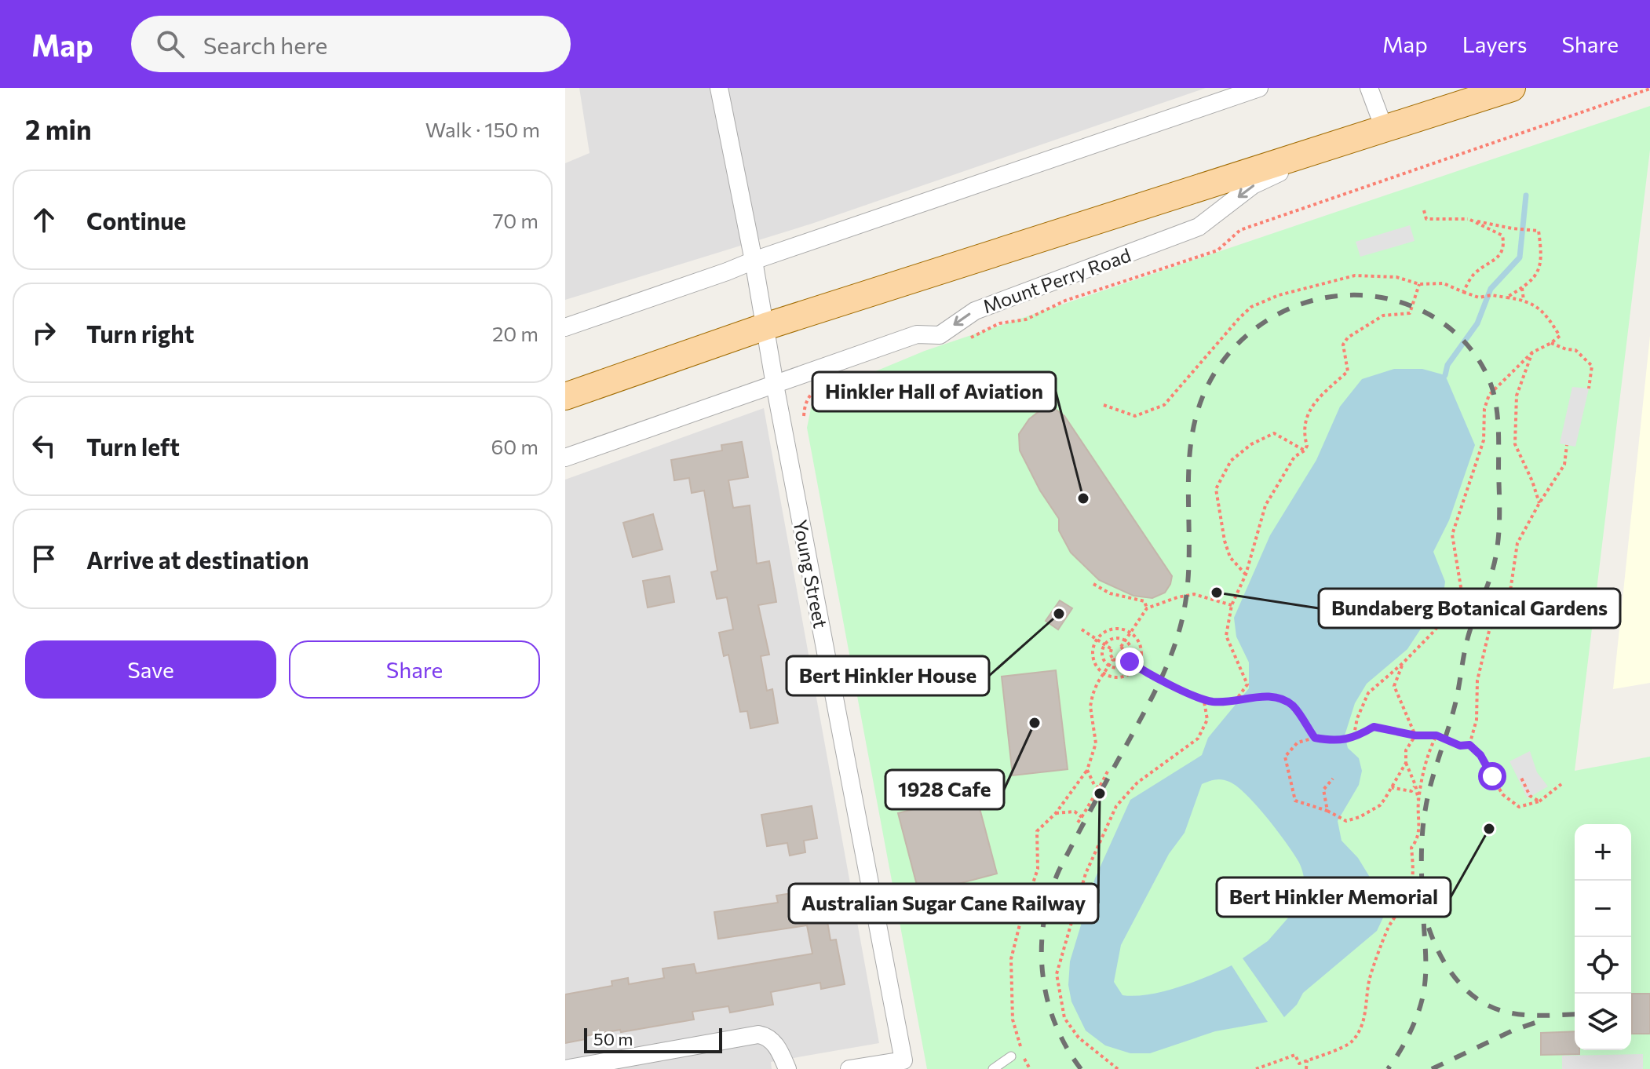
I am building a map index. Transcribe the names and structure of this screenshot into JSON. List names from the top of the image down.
{
  "streets": {
    "main road": ["Mount Perry Road"],
    "street": ["Young Street"]
  },
  "crossings": [
    ["Mount Perry Road", "Young Street"]
  ],
  "places": [
    "Hinkler Hall of Aviation",
    "Bundaberg Botanical Gardens",
    "Bert Hinkler House",
    "1928 Cafe",
    "Australian Sugar Cane Railway",
    "Bert Hinkler Memorial"
  ],
  "scale_bar": "50 m",
  "page": {
    "header": "Map",
    "search": "Search here",
    "nav": ["Map", "Layers", "Share"],
    "heading": ["2 min", "Walk · 150 m"],
    "list": [
      ["Continue", "70 m"],
      ["Turn right", "20 m"],
      ["Turn left", "60 m"],
      "Arrive at destination"
    ],
    "buttons": ["Save", "Share"],
    "map_buttons": ["+", "−"],
    "scale": "50 m"
  }
}
